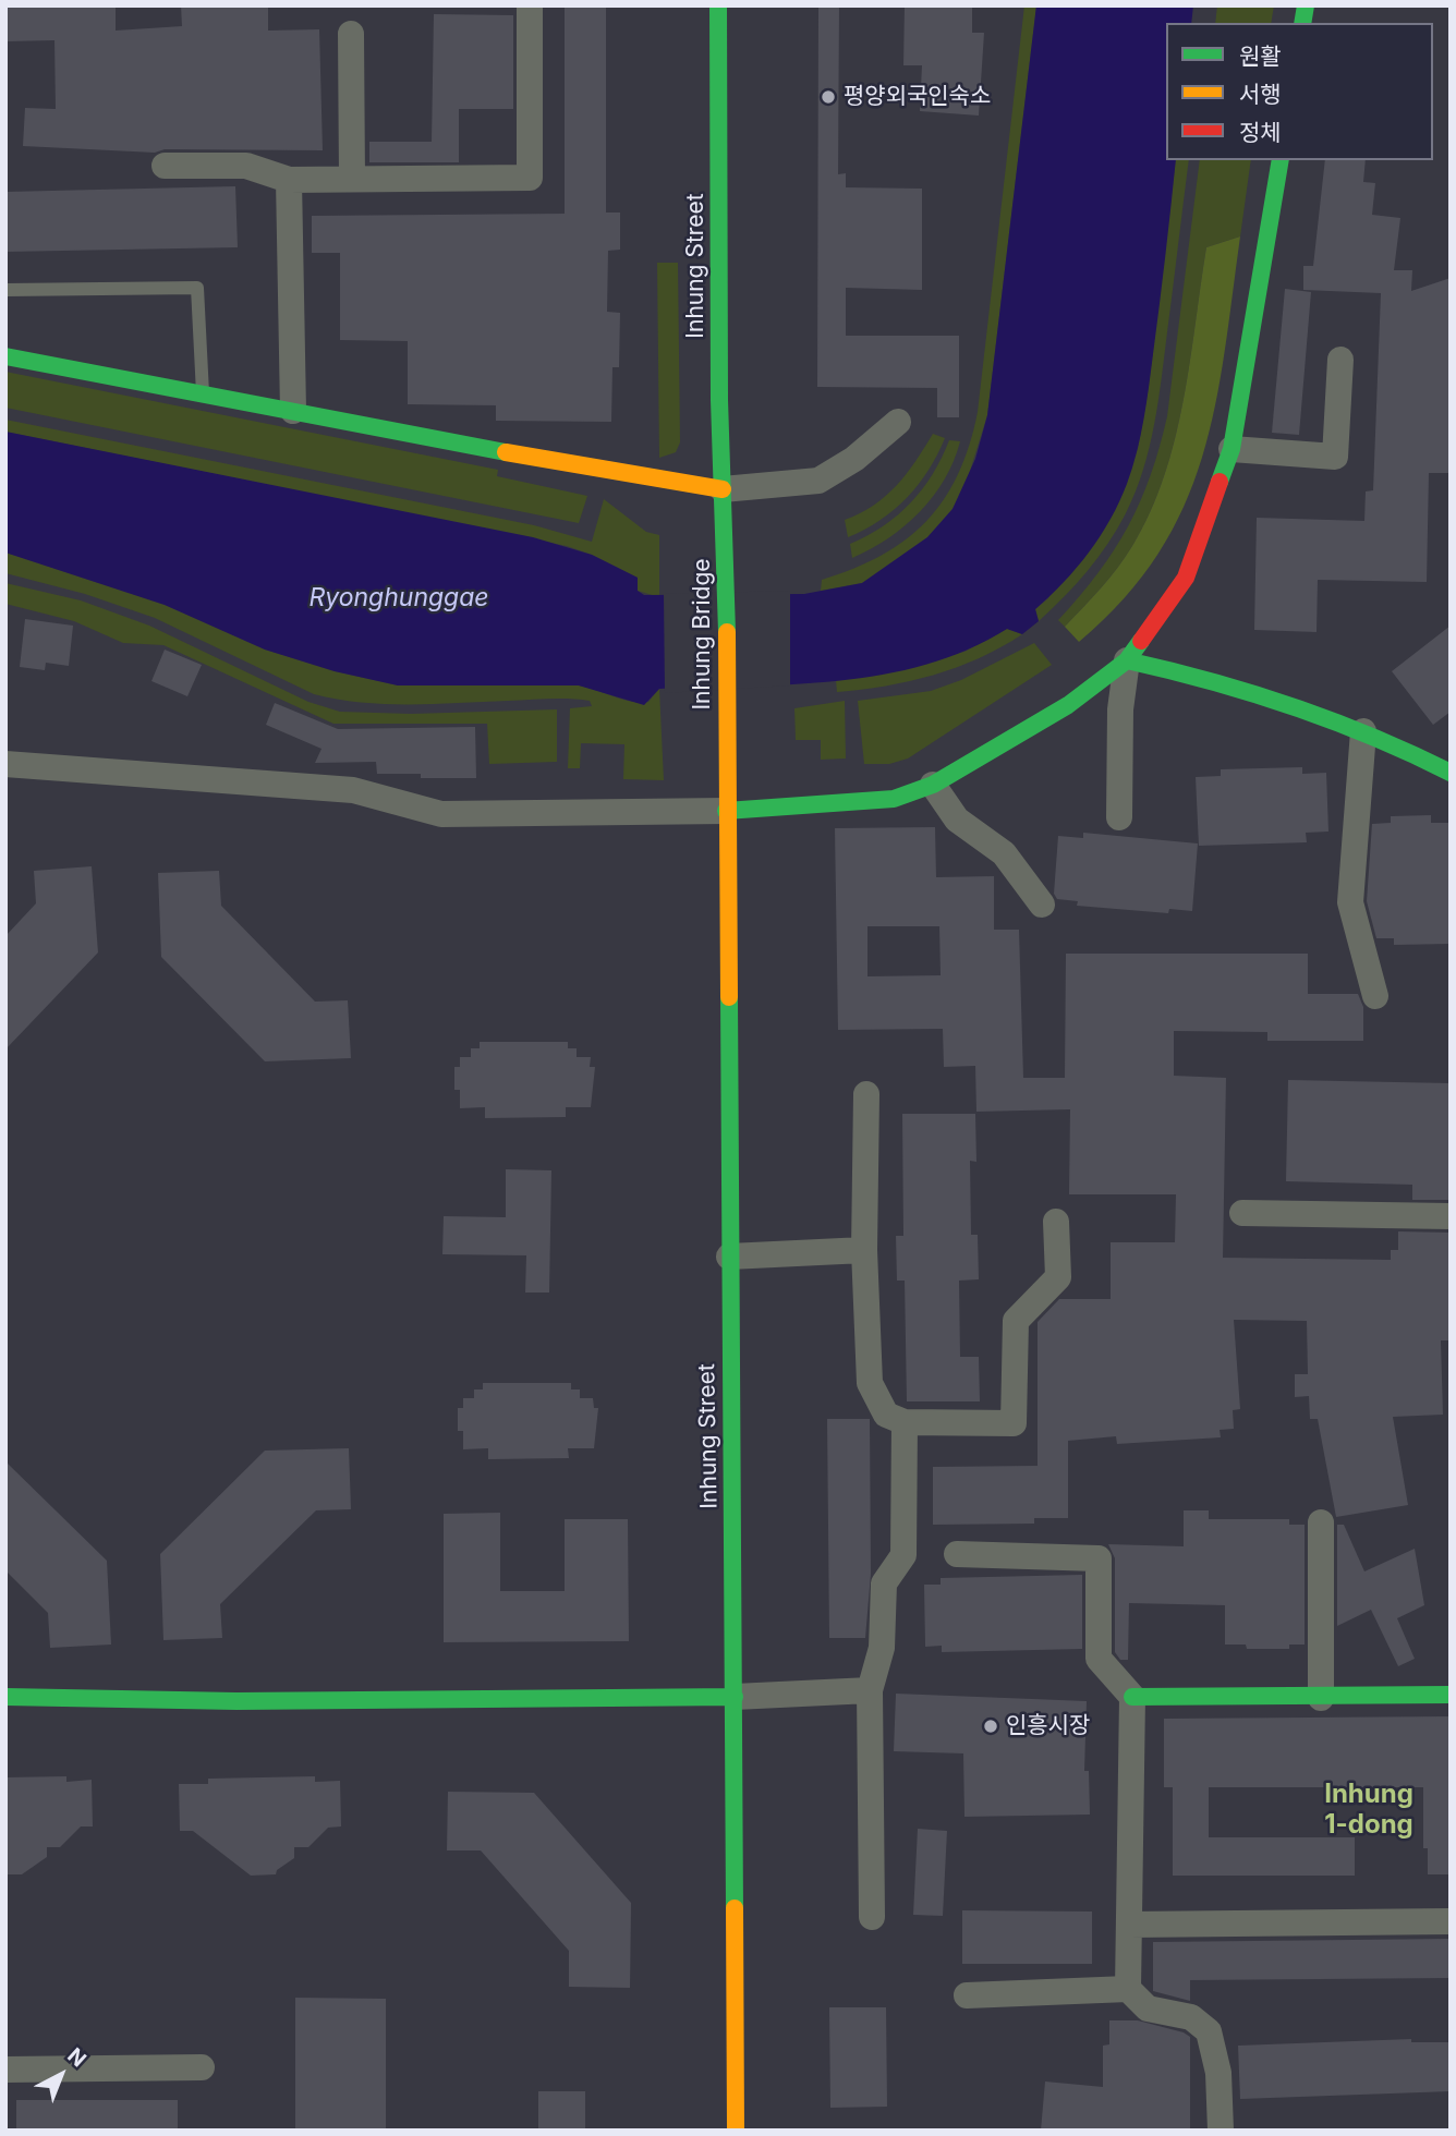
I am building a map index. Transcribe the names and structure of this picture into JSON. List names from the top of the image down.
{
  "streets": {
    "street": ["Inhung Street", "Inhung Bridge"]
  },
  "crossings": [
    ["Inhung Street", "Inhung Bridge"]
  ],
  "districts": ["Inhung 1-dong"],
  "water": ["Ryonghunggae"],
  "places": ["평양외국인숙소", "인흥시장"],
  "legend": ["원활", "서행", "정체"],
  "north": "top right"
}
